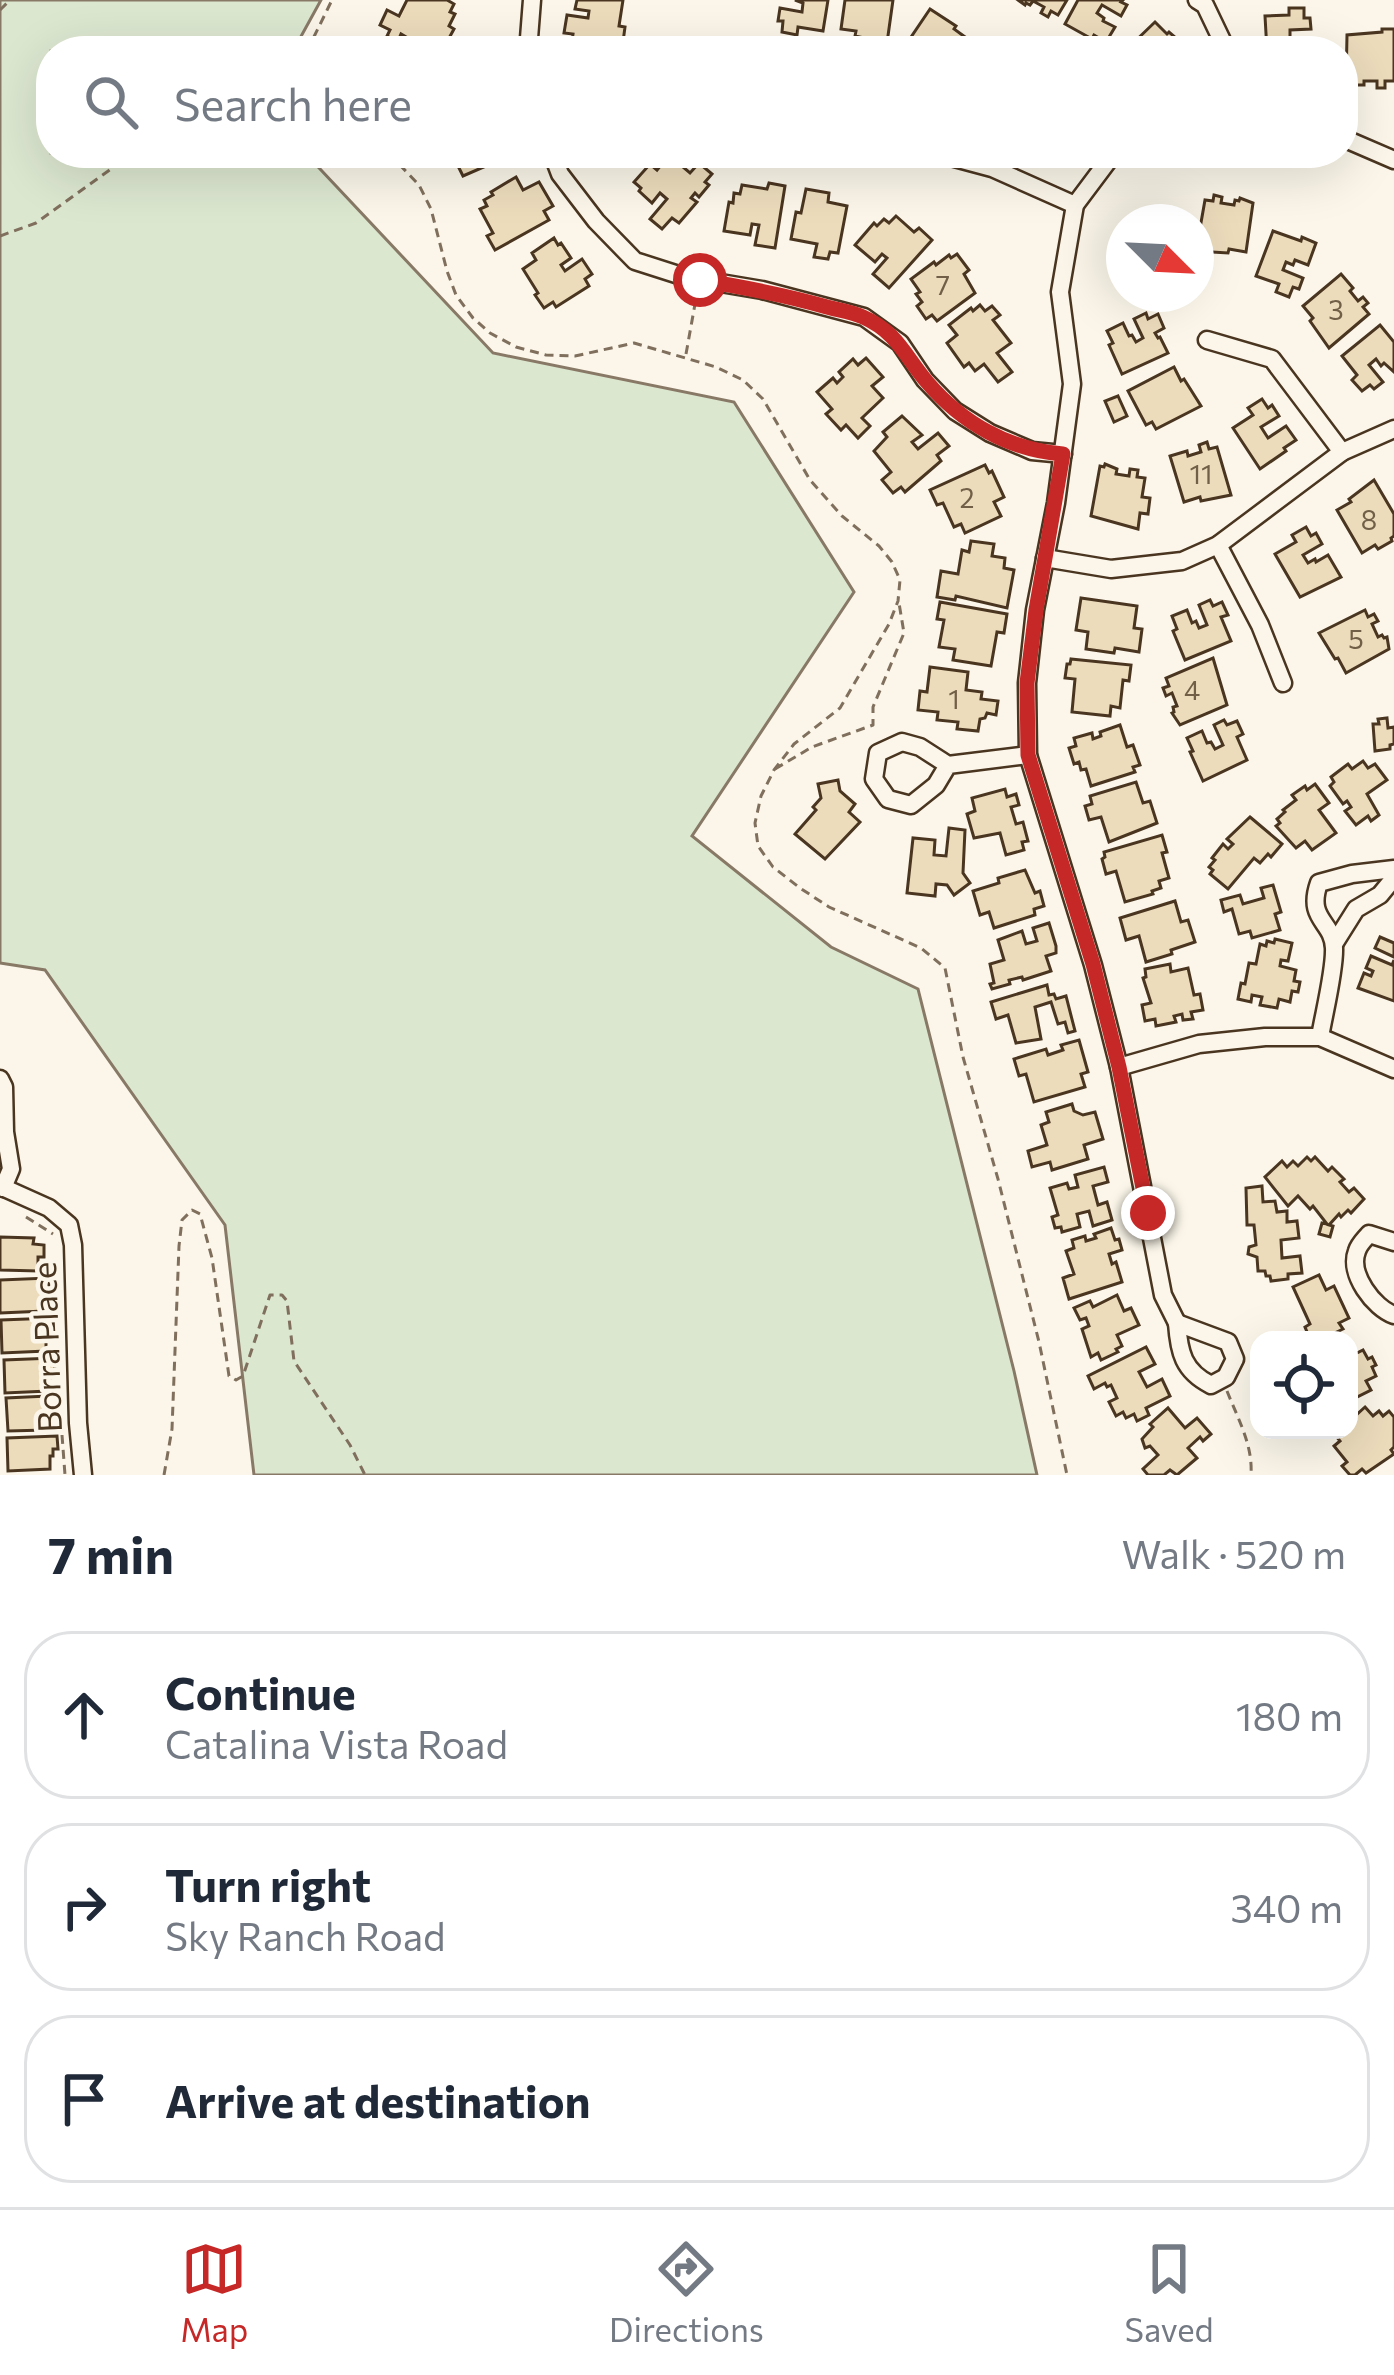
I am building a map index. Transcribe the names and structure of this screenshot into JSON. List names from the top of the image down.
{
  "streets": {
    "street": ["Borra Place"]
  },
  "house_numbers": [
    "7",
    "3",
    "11",
    "2",
    "8",
    "5",
    "4",
    "1"
  ],
  "north": "bottom right",
  "page": {
    "search": "Search here",
    "heading": ["7 min", "Walk · 520 m"],
    "list": [
      ["Continue", "Catalina Vista Road", "180 m"],
      ["Turn right", "Sky Ranch Road", "340 m"],
      "Arrive at destination"
    ],
    "nav": ["Map", "Directions", "Saved"]
  }
}
